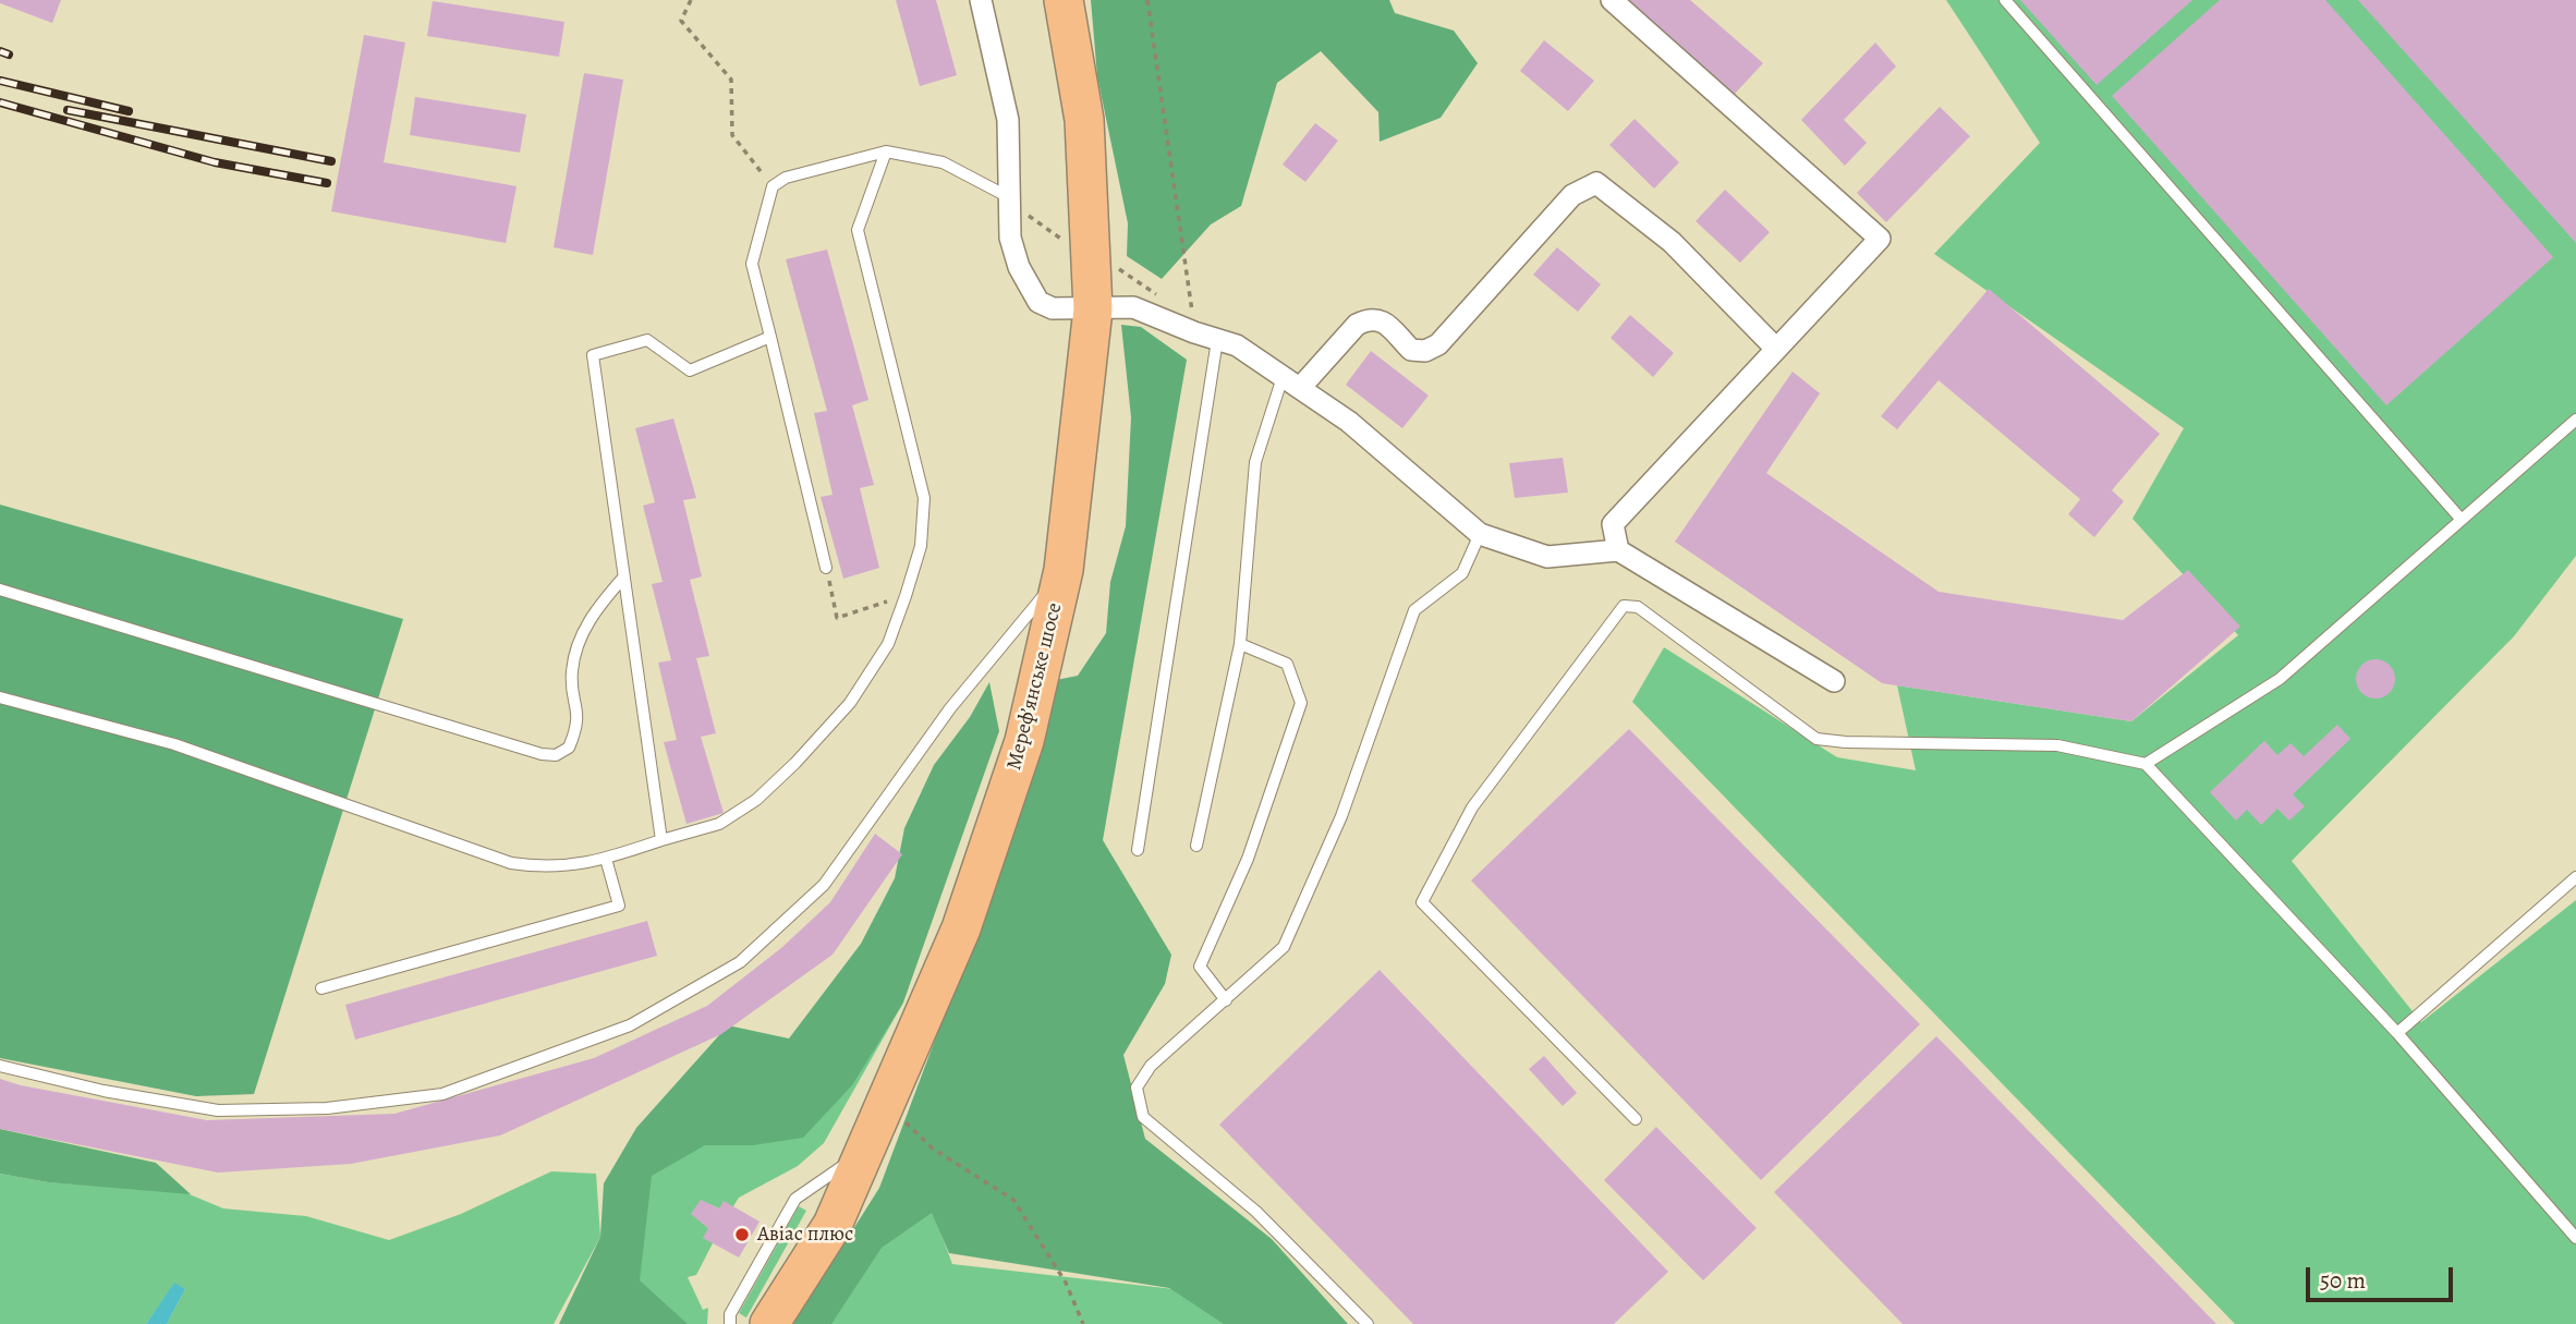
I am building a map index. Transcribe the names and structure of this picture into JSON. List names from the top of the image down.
{
  "streets": {
    "highway": ["Мереф’янське шосе"]
  },
  "places": ["Авіас плюс"],
  "scale_bar": "50 m"
}
